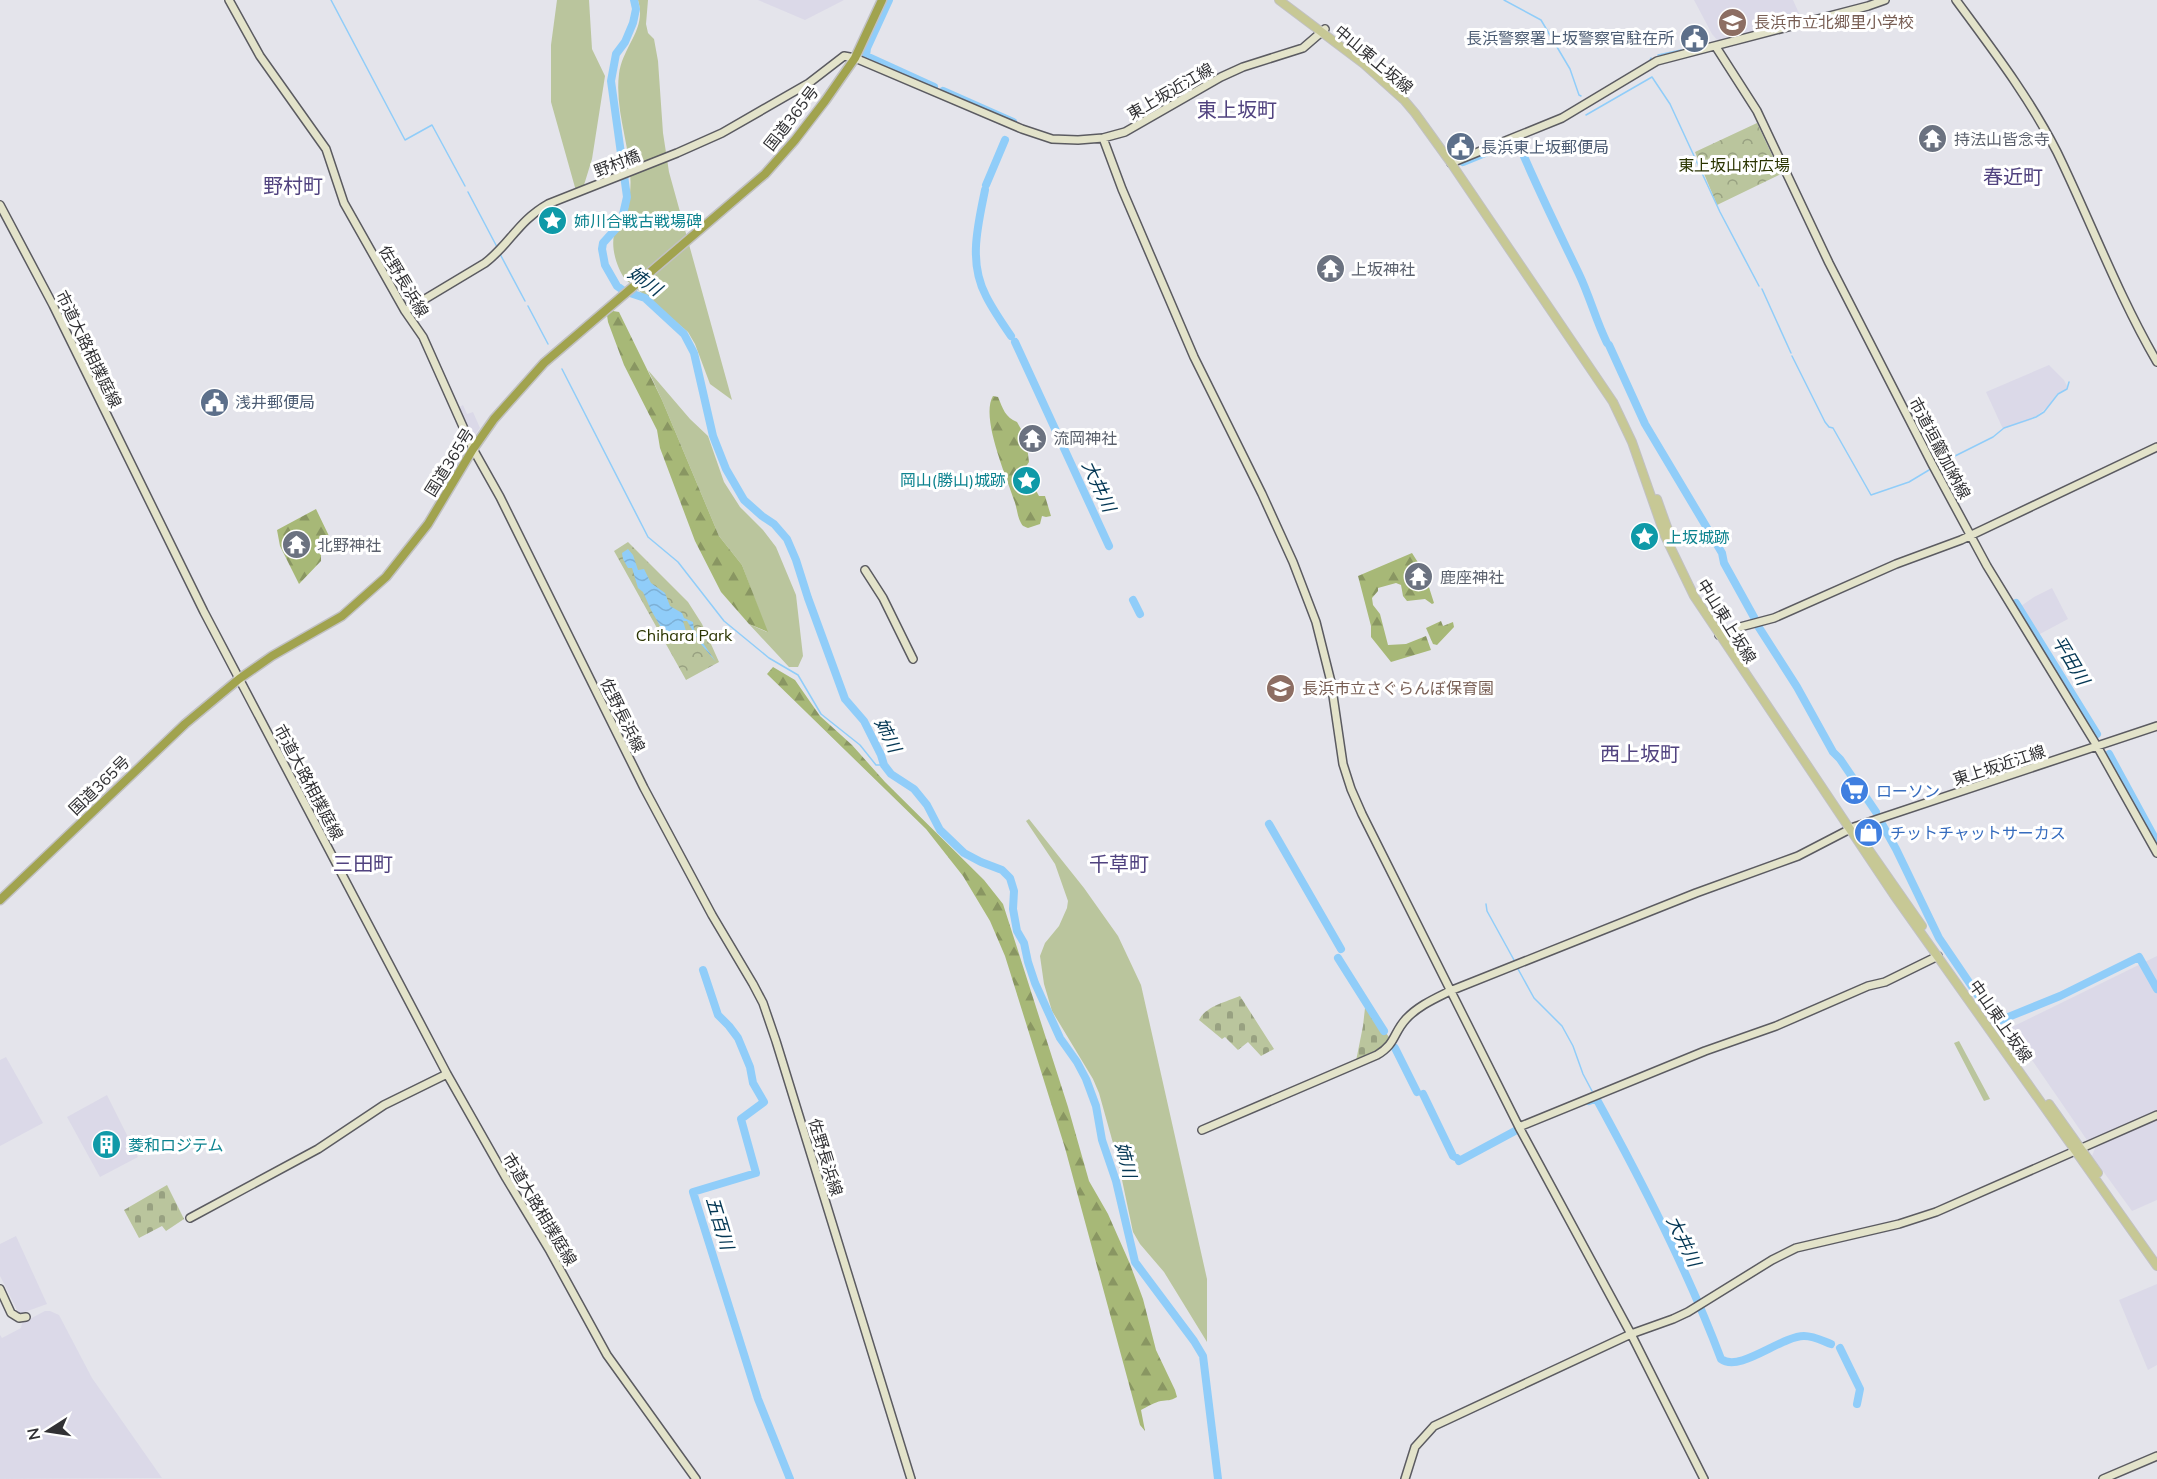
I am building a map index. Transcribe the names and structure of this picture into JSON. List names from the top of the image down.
{
  "streets": {
    "highway": ["国道365号"],
    "main road": ["中山東上坂線"],
    "street": [
      "東上坂近江線",
      "野村橋",
      "佐野長浜線",
      "市道大路相撲庭線",
      "市道垣籠加納線"
    ]
  },
  "crossings": [
    ["中山東上坂線", "東上坂近江線"],
    ["東上坂近江線", "国道365号"],
    ["東上坂近江線", "野村橋"],
    ["東上坂近江線", "市道垣籠加納線"],
    ["国道365号", "野村橋"],
    ["国道365号", "佐野長浜線"],
    ["国道365号", "市道大路相撲庭線"],
    ["野村橋", "佐野長浜線"]
  ],
  "districts": [
    "東上坂町",
    "春近町",
    "野村町",
    "西上坂町",
    "三田町",
    "千草町"
  ],
  "water": [
    "姉川",
    "大井川",
    "平田川",
    "五百川"
  ],
  "parks": ["東上坂山村広場", "Chihara Park"],
  "places": {
    "school or university": ["長浜市立北郷里小学校", "長浜市立さぐらんぼ保育園"],
    "public building": ["長浜警察署上坂警察官駐在所", "長浜東上坂郵便局", "浅井郵便局"],
    "temple": [
      "持法山皆念寺",
      "上坂神社",
      "流岡神社",
      "北野神社",
      "鹿座神社"
    ],
    "place": ["姉川合戦古戦場碑", "岡山(勝山)城跡", "上坂城跡"],
    "supermarket": ["ローソン"],
    "shop": ["チットチャットサーカス"],
    "building": ["菱和ロジテム"]
  },
  "north": "left"
}
